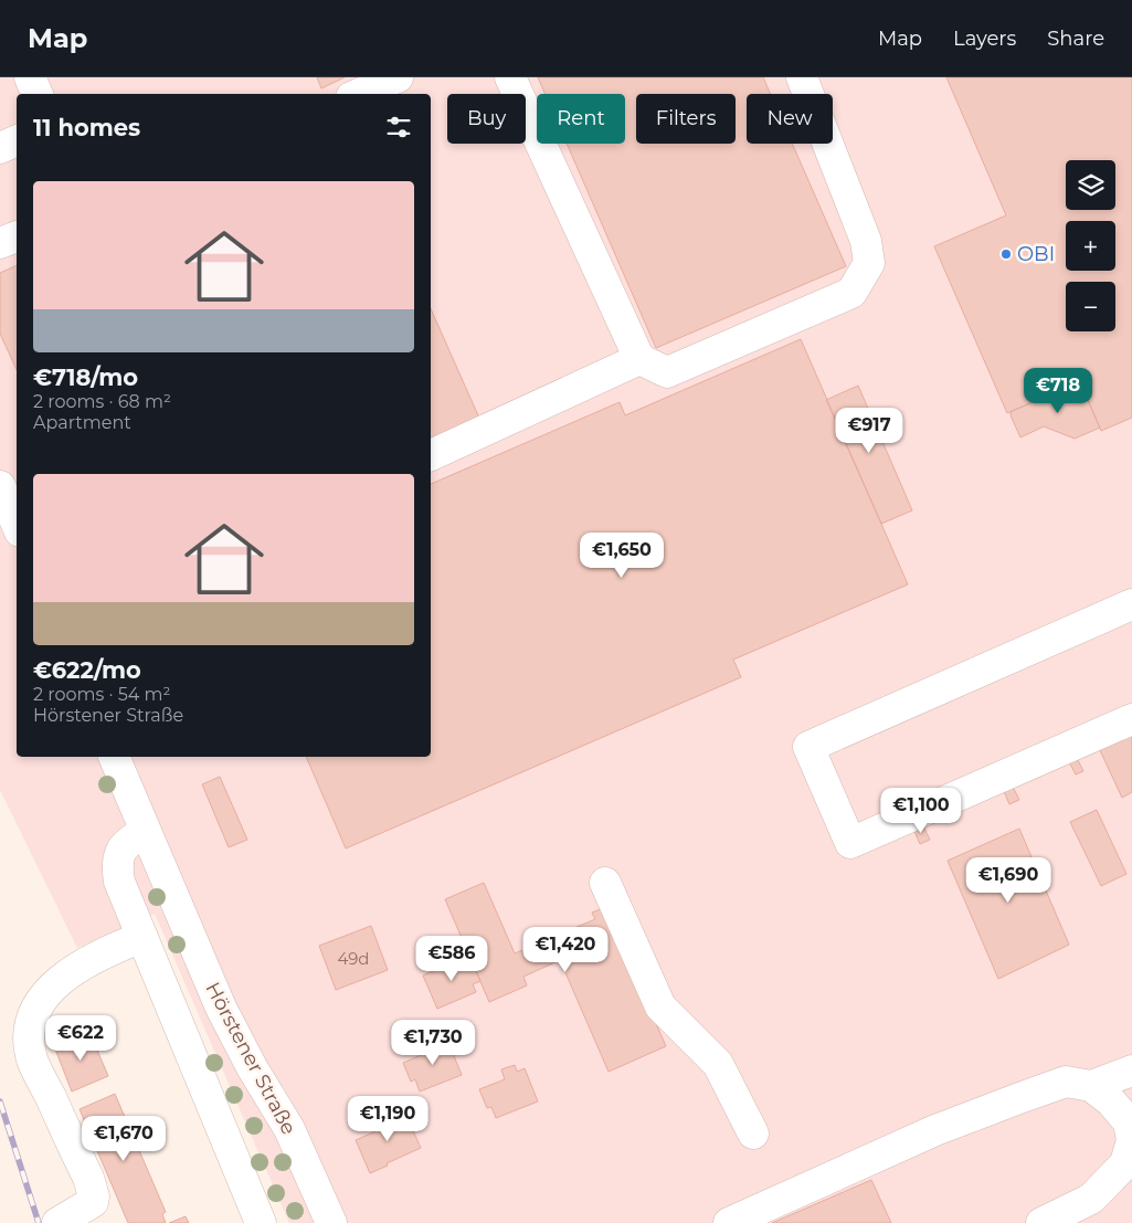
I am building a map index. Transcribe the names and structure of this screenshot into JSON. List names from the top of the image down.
{
  "streets": {
    "street": ["Hörstener Straße"]
  },
  "places": ["OBI"],
  "house_numbers": ["49d"],
  "page": {
    "header": "Map",
    "nav": ["Map", "Layers", "Share"],
    "chip": [
      "Buy",
      "Rent",
      "Filters",
      "New"
    ],
    "heading": "11 homes",
    "map_buttons": ["+", "−"],
    "list": [
      {
        "name": "€718/mo",
        "note": "2 rooms · 68 m² · Apartment"
      },
      {
        "name": "€622/mo",
        "note": "2 rooms · 54 m² · Hörstener Straße"
      }
    ],
    "price": [
      "€718",
      "€917",
      "€1,650",
      "€1,100",
      "€1,690",
      "€1,420",
      "€586",
      "€622",
      "€1,730",
      "€1,190",
      "€1,670"
    ]
  }
}
